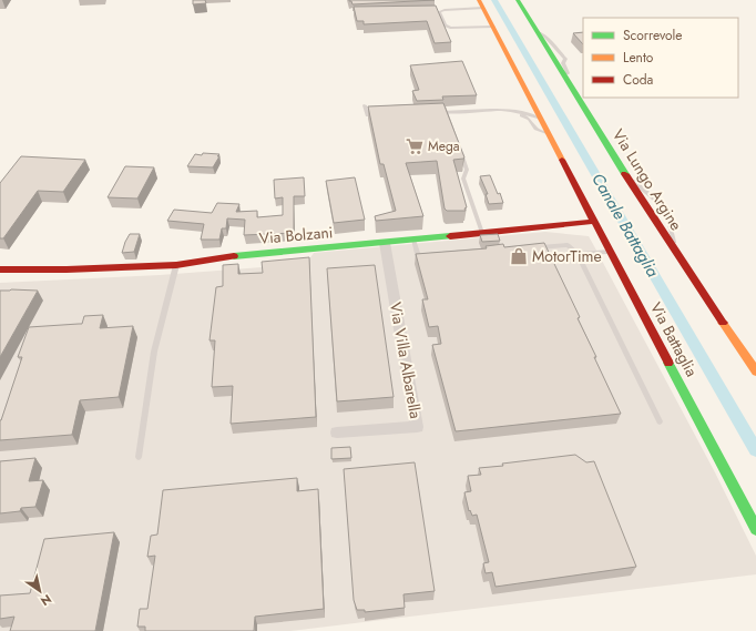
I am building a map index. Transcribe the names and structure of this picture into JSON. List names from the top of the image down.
{
  "streets": {
    "street": [
      "Via Lungo Argine",
      "Via Bolzani",
      "Via Battaglia",
      "Via Villa Albarella"
    ]
  },
  "crossings": [
    ["Via Bolzani", "Via Battaglia"],
    ["Via Bolzani", "Via Villa Albarella"]
  ],
  "water": ["Canale Battaglia"],
  "places": {
    "supermarket": ["Mega"],
    "shop": ["MotorTime"]
  },
  "legend": ["Scorrevole", "Lento", "Coda"],
  "north": "bottom right"
}
